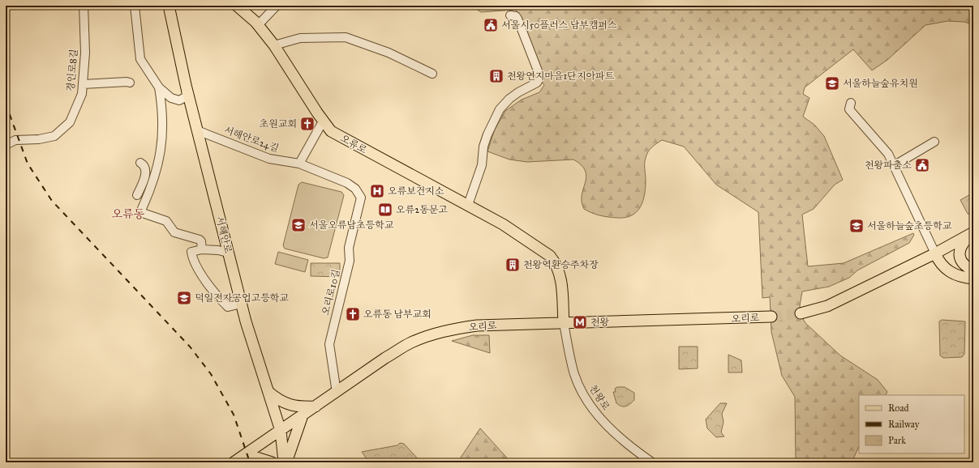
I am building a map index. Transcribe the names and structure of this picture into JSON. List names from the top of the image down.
{
  "streets": {
    "main road": ["오류로", "서해안로", "오리로"],
    "street": [
      "경인로8길",
      "서해안로24길",
      "오리로10길",
      "천왕로"
    ]
  },
  "crossings": [
    ["서해안로24길", "서해안로"],
    ["서해안로24길", "오리로10길"],
    ["오류로", "오리로"],
    ["오류로", "천왕로"],
    ["서해안로", "오리로"],
    ["오리로10길", "오리로"],
    ["오리로", "천왕로"]
  ],
  "districts": ["오류동"],
  "places": {
    "public building": ["서울시50플러스 남부캠퍼스", "천왕파출소"],
    "building": ["천왕연지마을1단지아파트", "천왕역환승주차장"],
    "school or university": [
      "서울하늘숲유치원",
      "서울오류남초등학교",
      "서울하늘숲초등학교",
      "덕일전자공업고등학교"
    ],
    "church": ["초원교회", "오류동 남부교회"],
    "hospital": ["오류보건지소"],
    "library": ["오류2동문고"],
    "metro station": ["천왕"]
  },
  "legend": ["Road", "Railway", "Park"]
}
